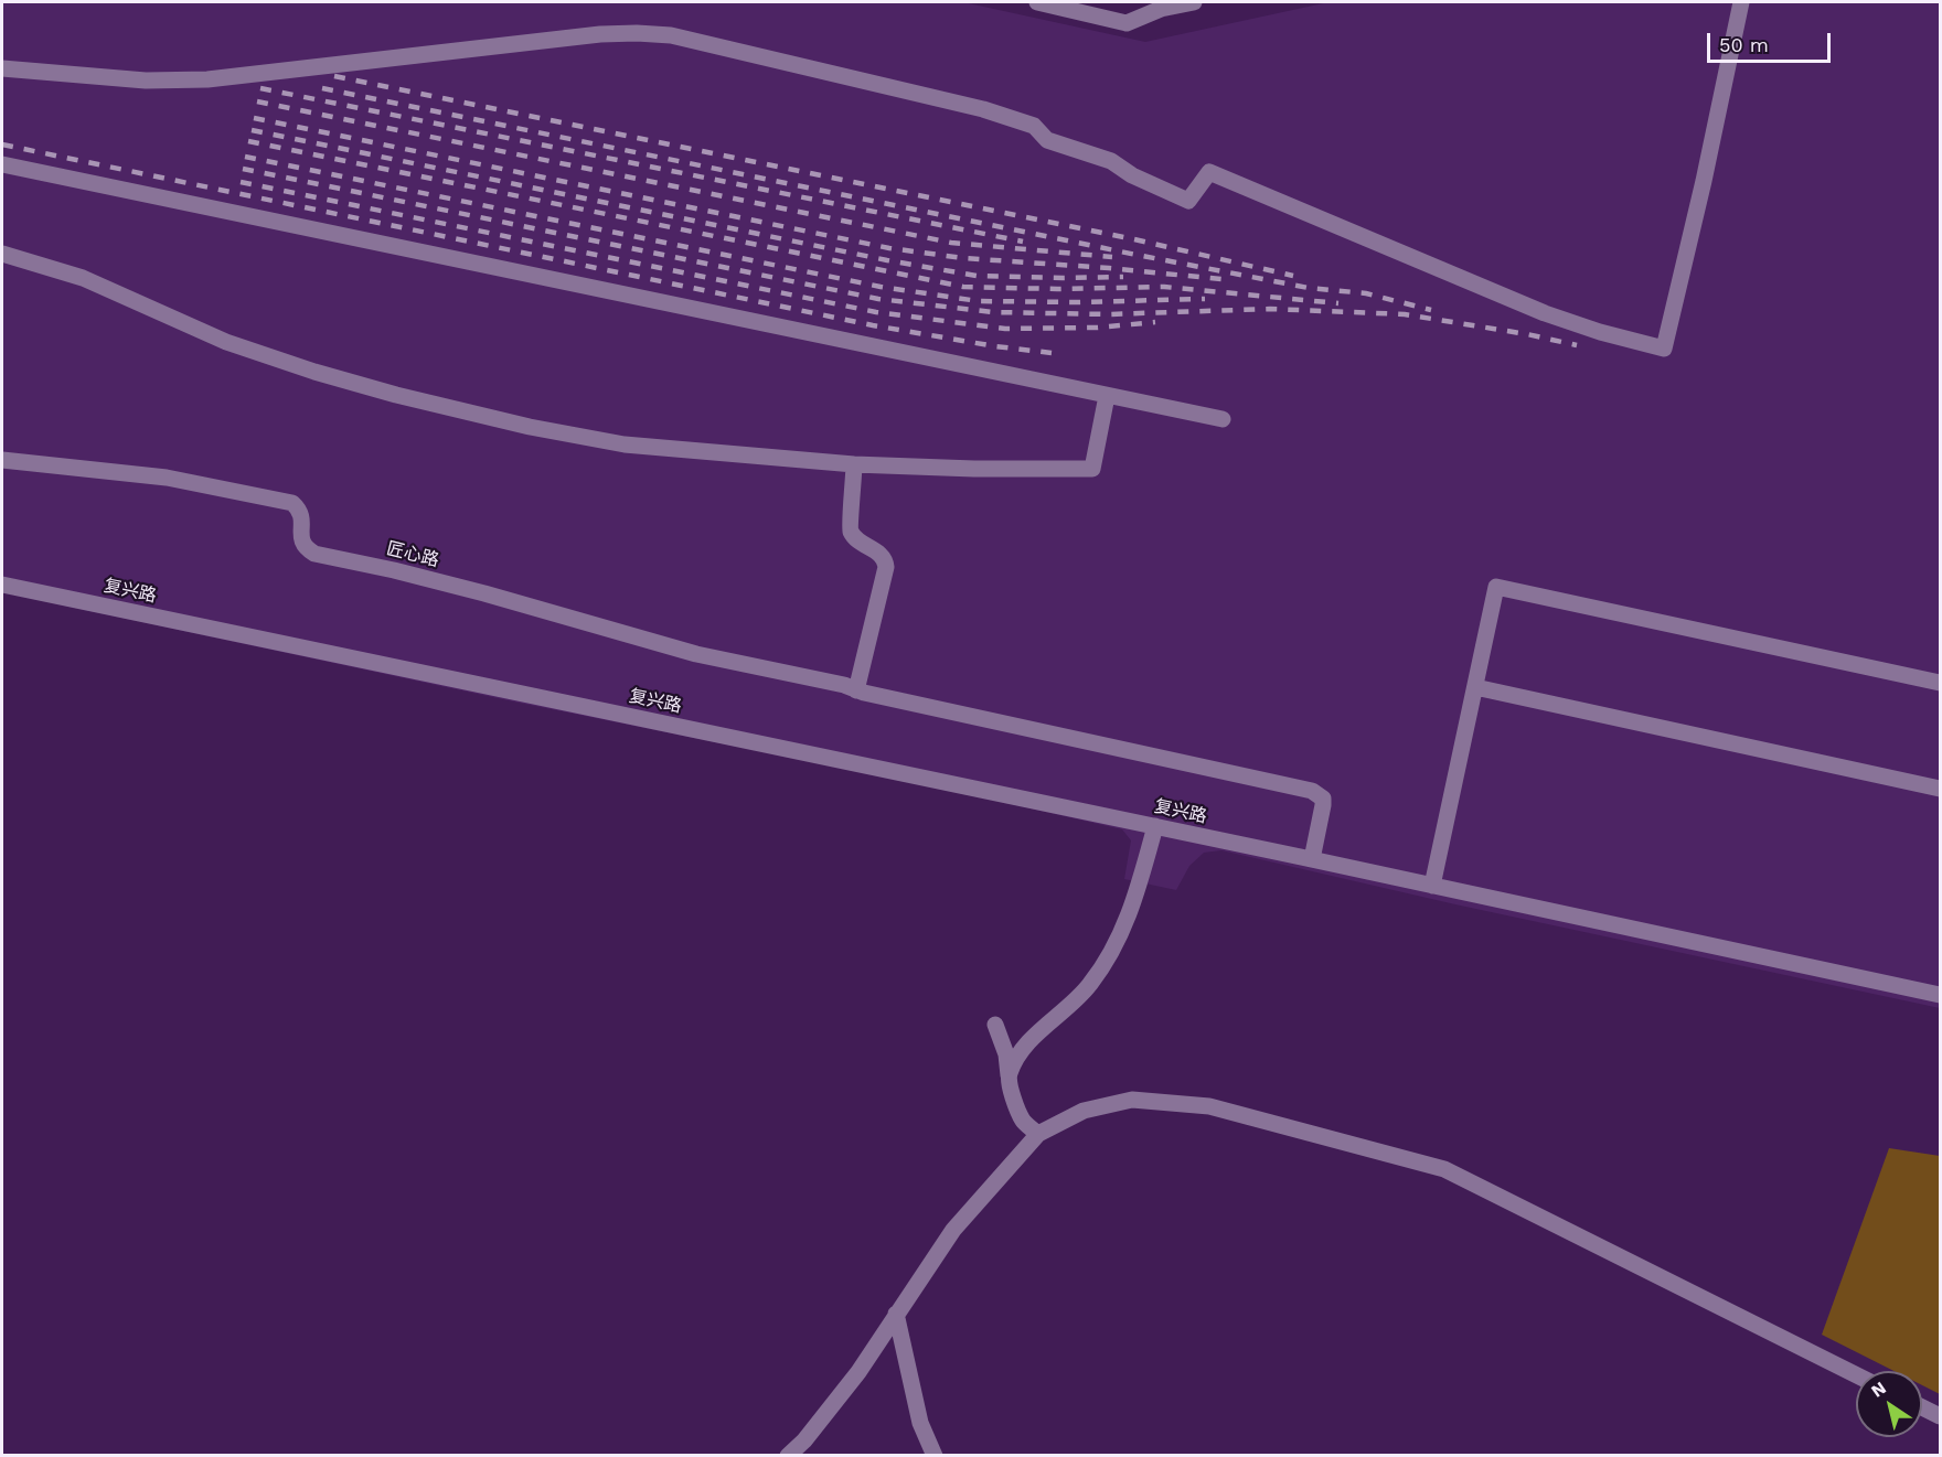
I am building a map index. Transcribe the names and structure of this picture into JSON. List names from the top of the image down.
{
  "streets": {
    "street": ["匠心路", "复兴路"]
  },
  "scale_bar": "50 m",
  "north": "top left"
}
